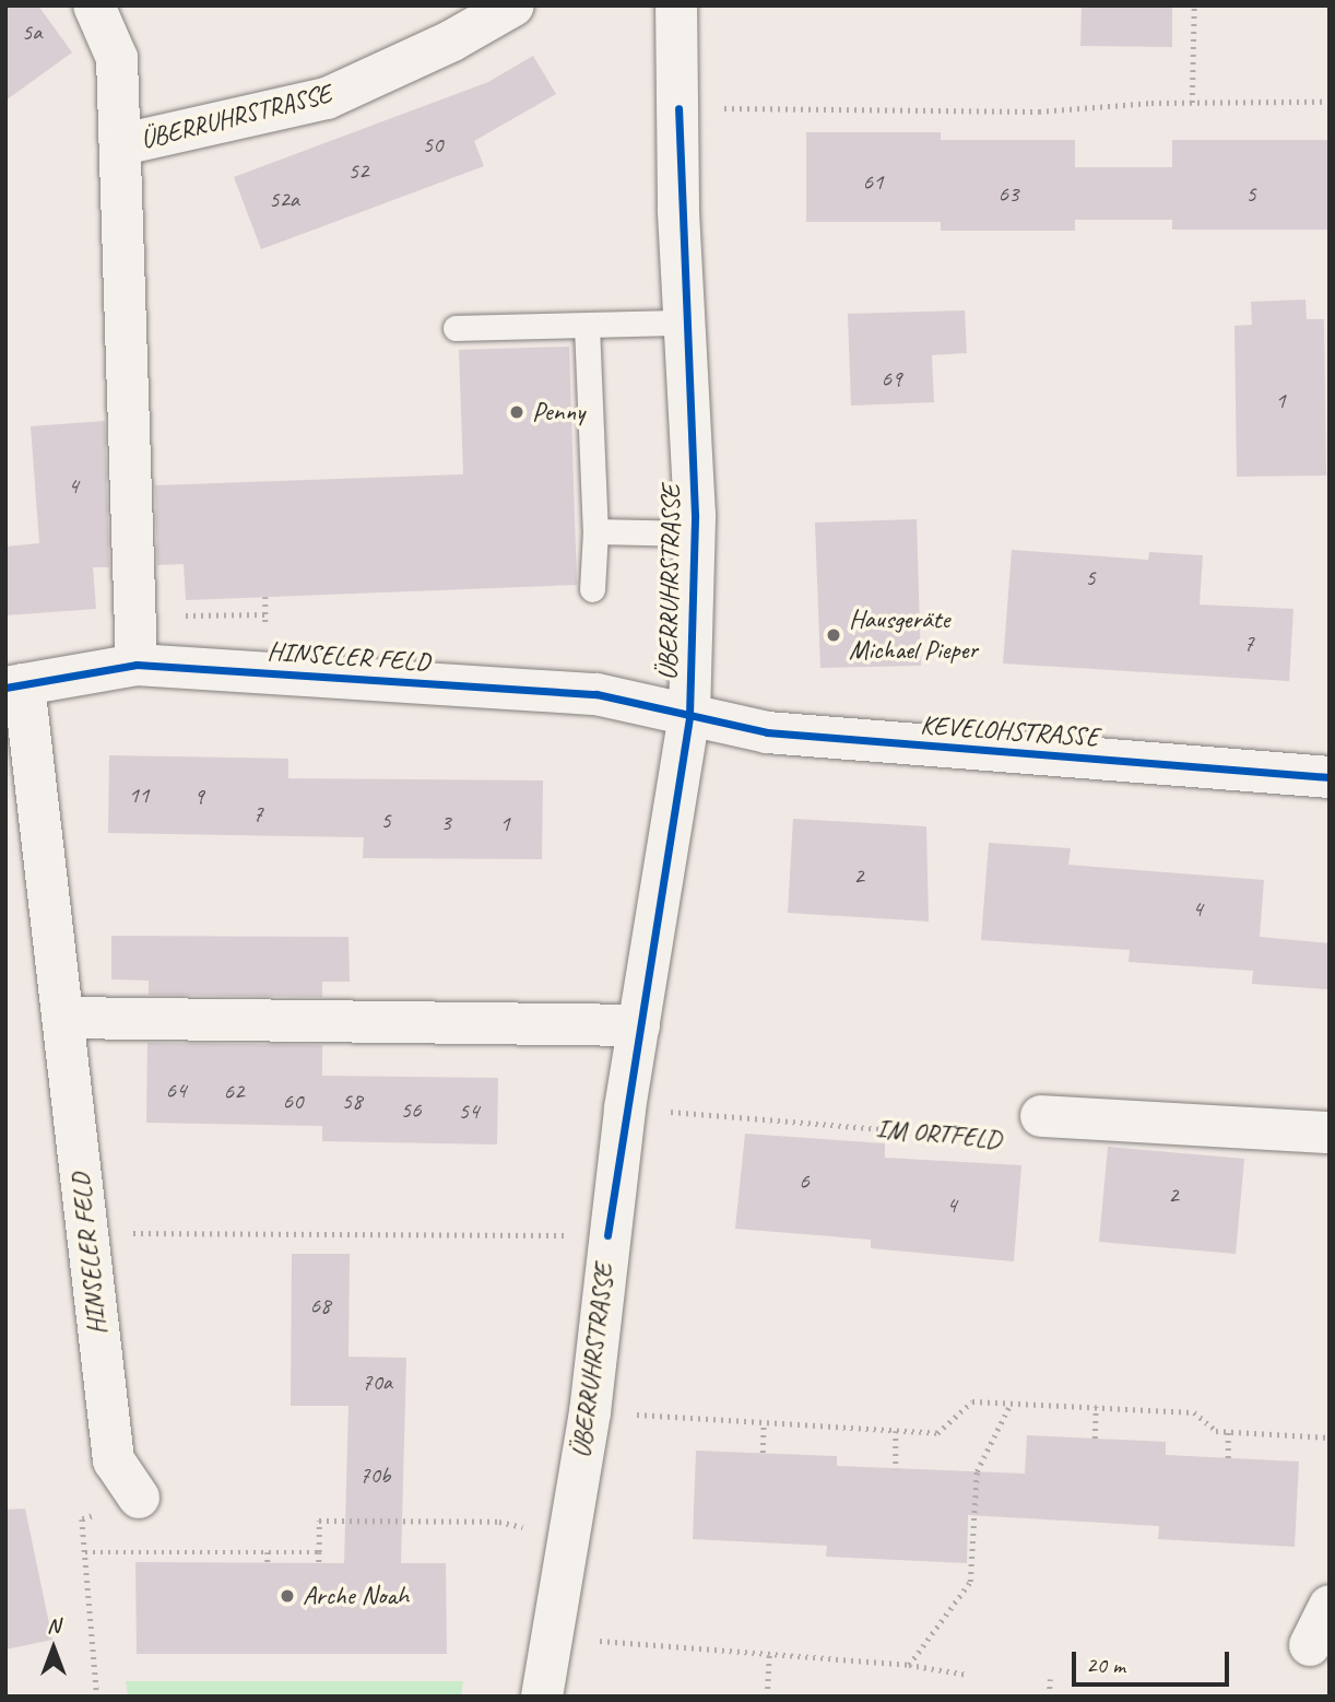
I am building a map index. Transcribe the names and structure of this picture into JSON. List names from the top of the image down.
{
  "streets": {
    "street": [
      "ÜBERRUHRSTRASSE",
      "HINSELER FELD",
      "KEVELOHSTRASSE",
      "IM ORTFELD"
    ]
  },
  "crossings": [
    ["ÜBERRUHRSTRASSE", "HINSELER FELD"],
    ["ÜBERRUHRSTRASSE", "KEVELOHSTRASSE"],
    ["ÜBERRUHRSTRASSE", "IM ORTFELD"],
    ["HINSELER FELD", "KEVELOHSTRASSE"]
  ],
  "places": ["Penny", "Hausgeräte Michael Pieper", "Arche Noah"],
  "house_numbers": [
    "5a",
    "50",
    "52",
    "61",
    "63",
    "5",
    "52a",
    "69",
    "1",
    "4",
    "5",
    "7",
    "11",
    "9",
    "7",
    "5",
    "3",
    "1",
    "2",
    "4",
    "64",
    "62",
    "60",
    "58",
    "56",
    "54",
    "6",
    "2",
    "4",
    "68",
    "70a",
    "70b"
  ],
  "scale_bar": "20 m",
  "north": "top"
}
